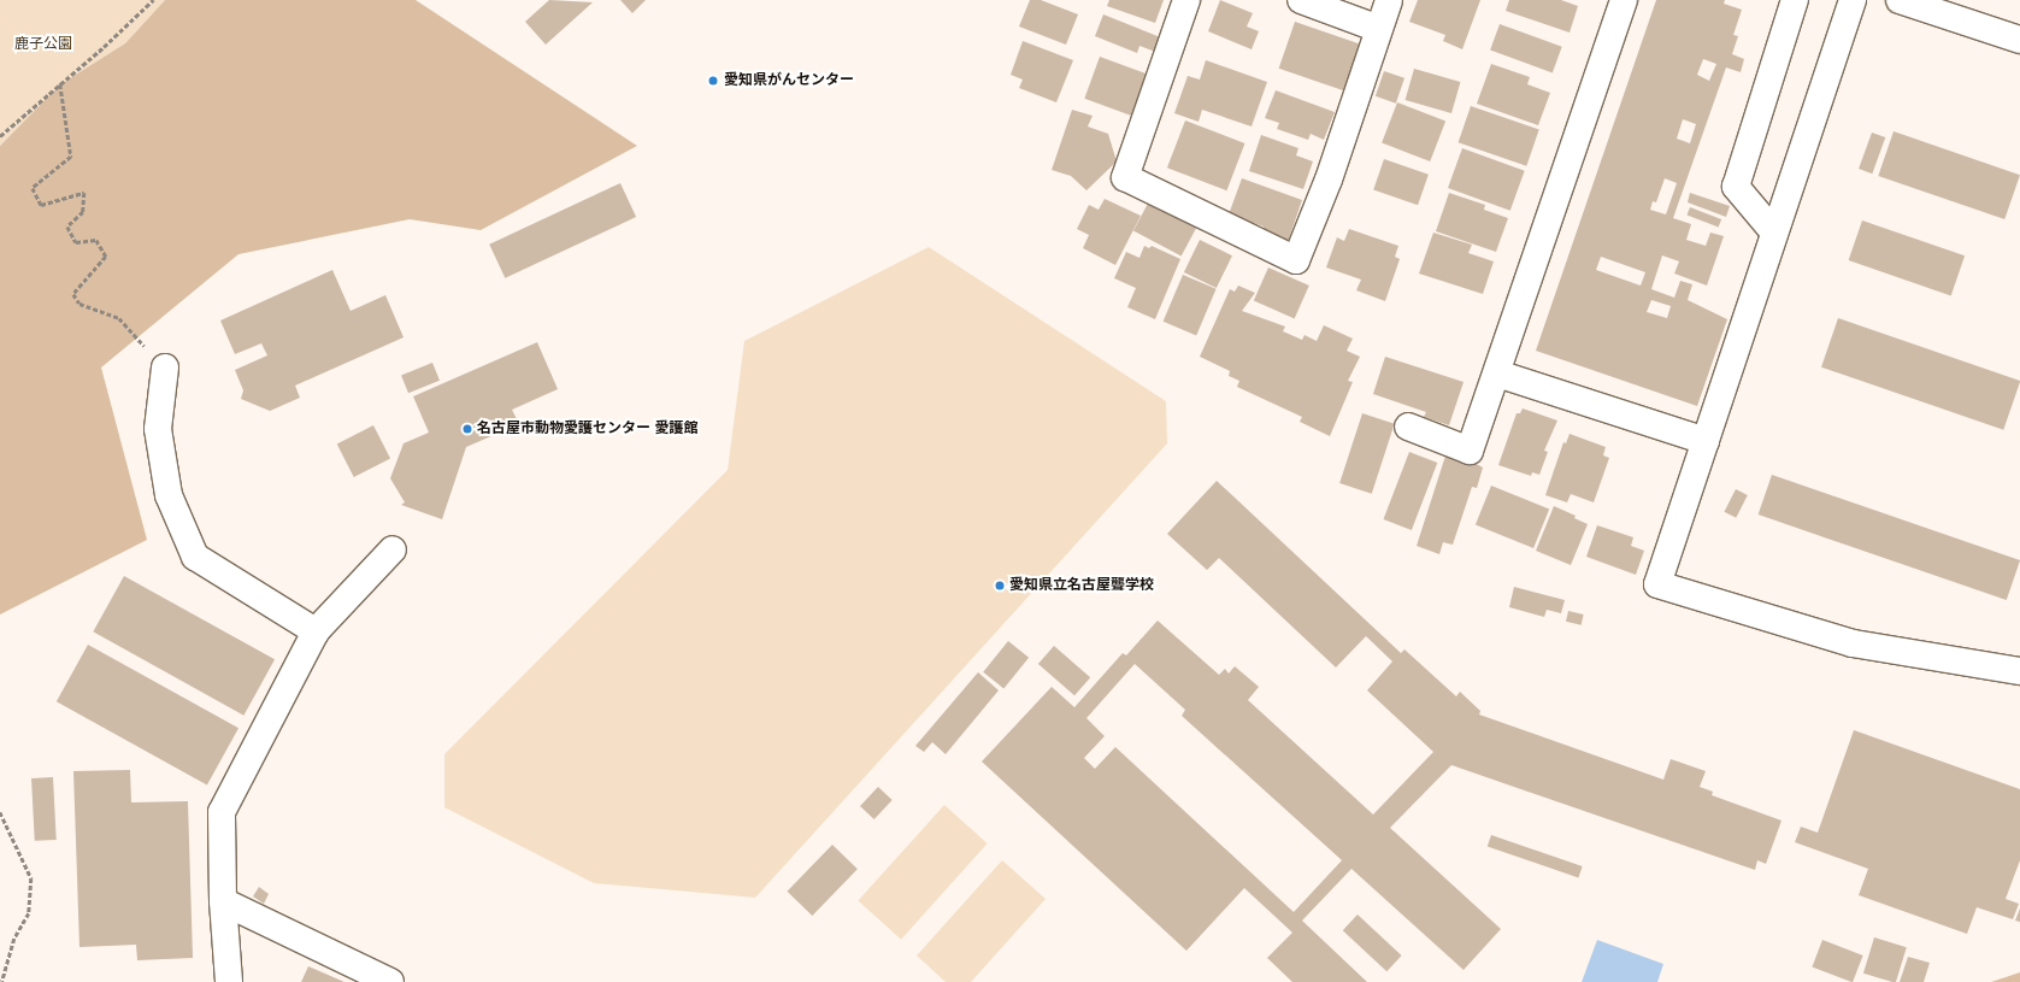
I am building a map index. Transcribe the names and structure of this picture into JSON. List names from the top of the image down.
{
  "parks": ["鹿子公園"],
  "places": ["愛知県がんセンター", "名古屋市動物愛護センター 愛護館", "愛知県立名古屋聾学校"]
}
